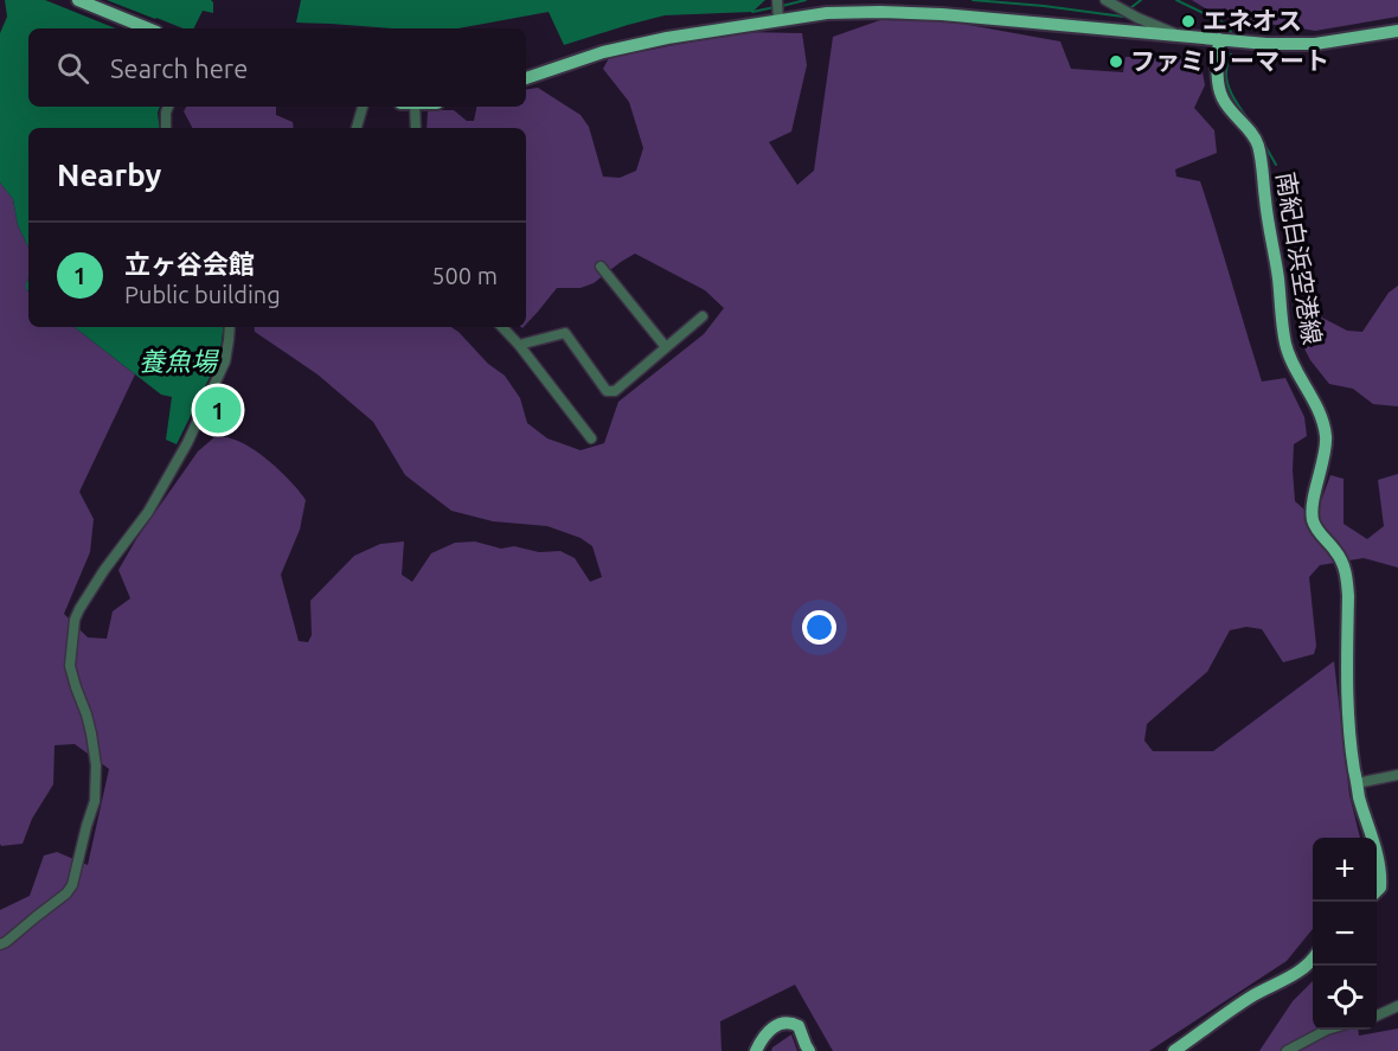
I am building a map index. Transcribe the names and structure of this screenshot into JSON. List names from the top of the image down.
{
  "streets": {
    "main road": ["南紀白浜空港線"]
  },
  "water": ["養魚場"],
  "places": ["エネオス", "ファミリーマート"],
  "page": {
    "search": "Search here",
    "heading": "Nearby",
    "list": [
      {
        "mark": "1",
        "name": "立ヶ谷会館",
        "note": "Public building",
        "value": "500 m"
      }
    ],
    "pins": "1",
    "map_buttons": ["+", "−"]
  }
}
